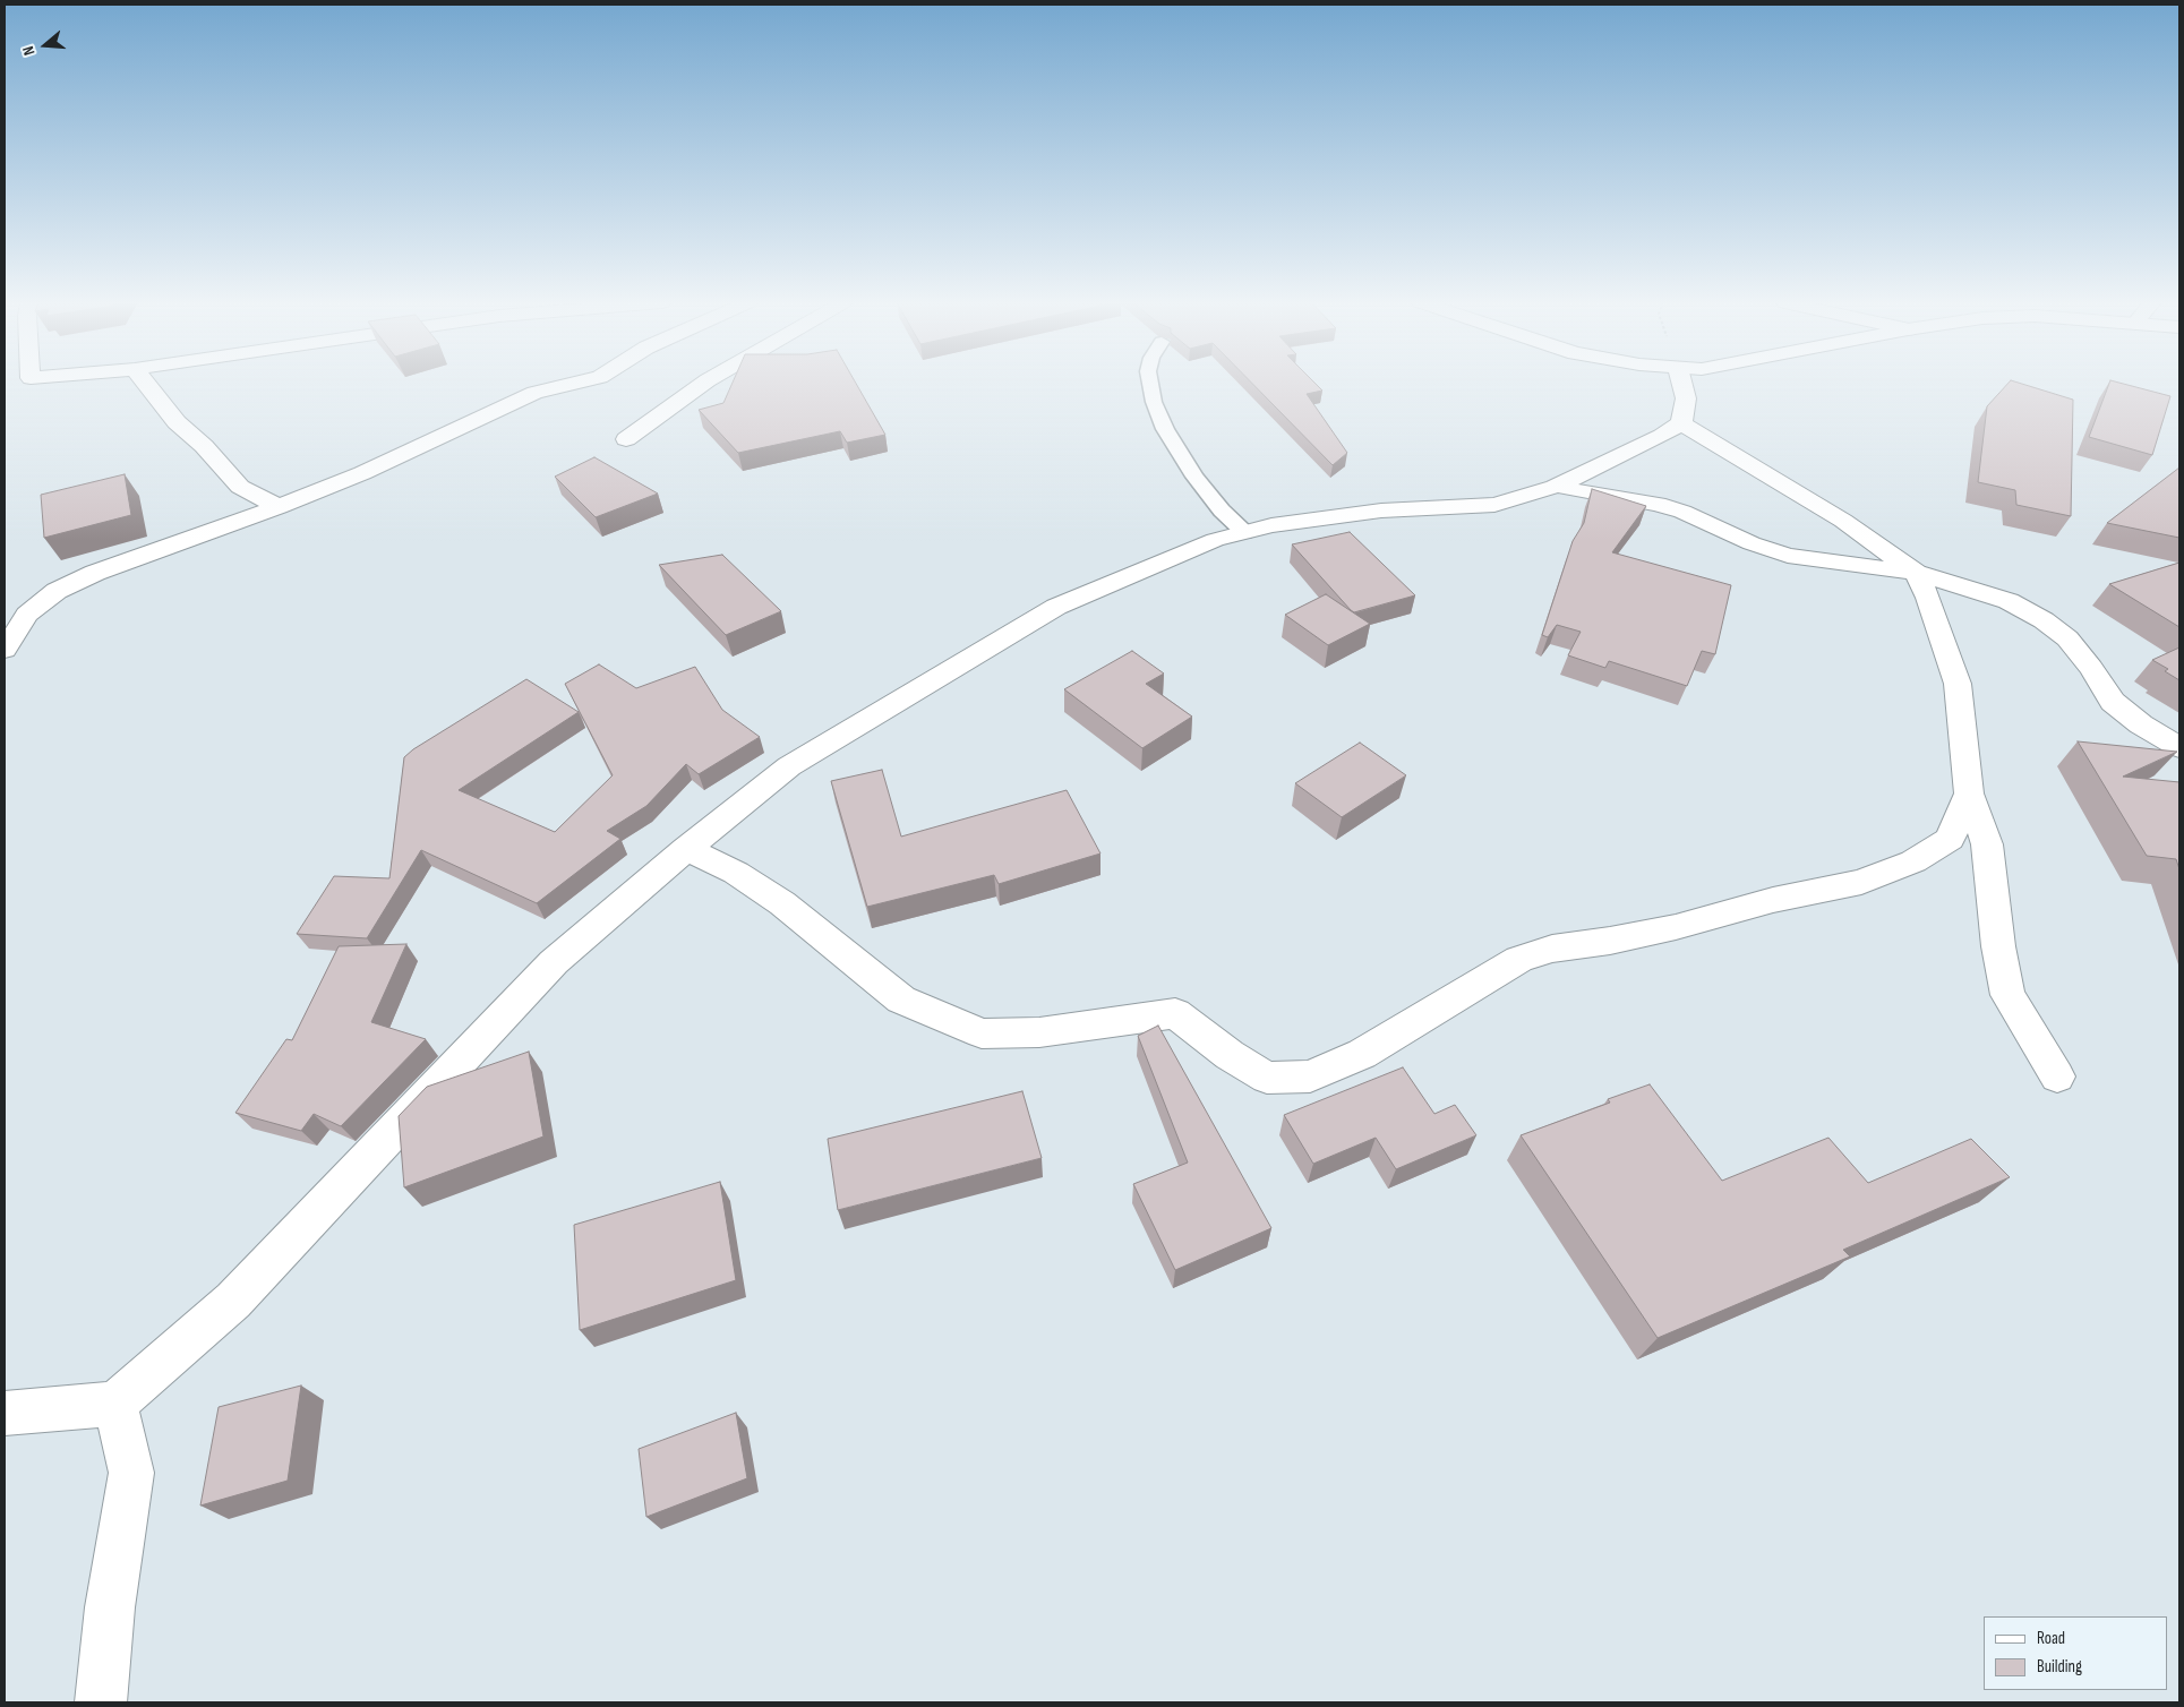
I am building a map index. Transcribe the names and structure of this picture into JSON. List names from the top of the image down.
{
  "legend": ["Road", "Building"],
  "north": "left"
}
